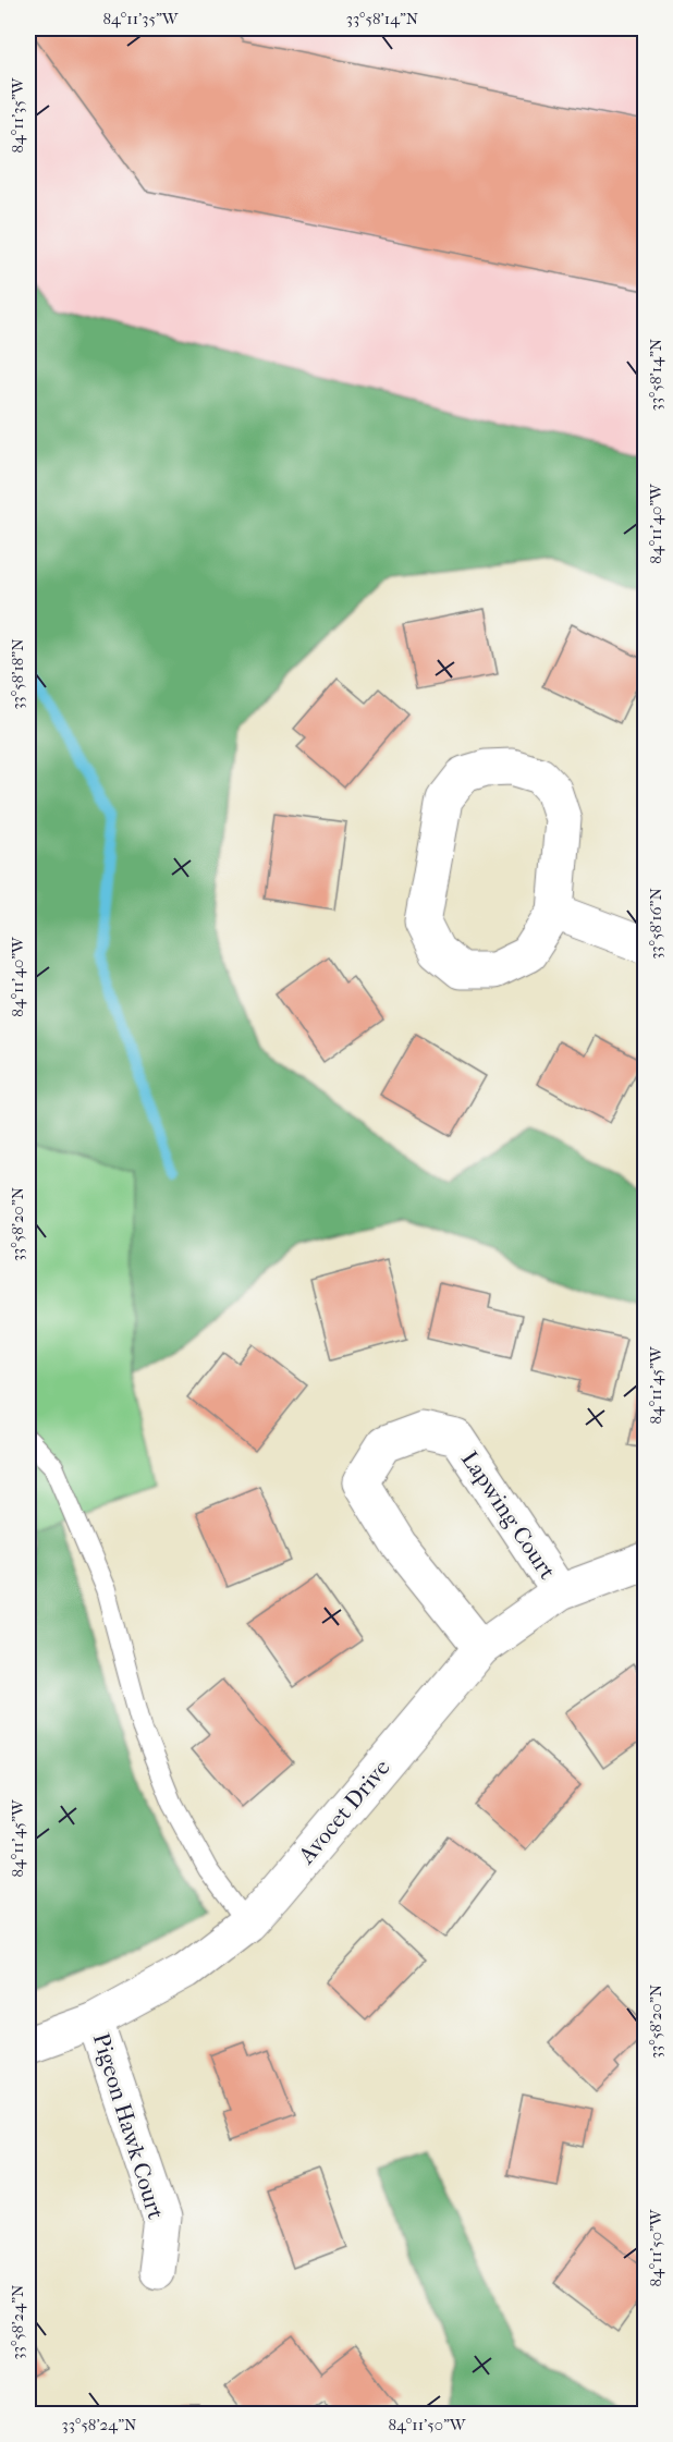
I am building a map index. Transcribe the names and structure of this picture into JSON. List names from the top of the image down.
{
  "streets": {
    "street": ["Lapwing Court", "Avocet Drive", "Pigeon Hawk Court"]
  },
  "crossings": [
    ["Lapwing Court", "Avocet Drive"],
    ["Avocet Drive", "Pigeon Hawk Court"]
  ],
  "coordinates": [
    "84°11'35\"W",
    "33°58'14\"N",
    "84°11'40\"W",
    "33°58'18\"N",
    "33°58'16\"N",
    "33°58'20\"N",
    "84°11'45\"W",
    "84°11'50\"W",
    "33°58'24\"N"
  ]
}
